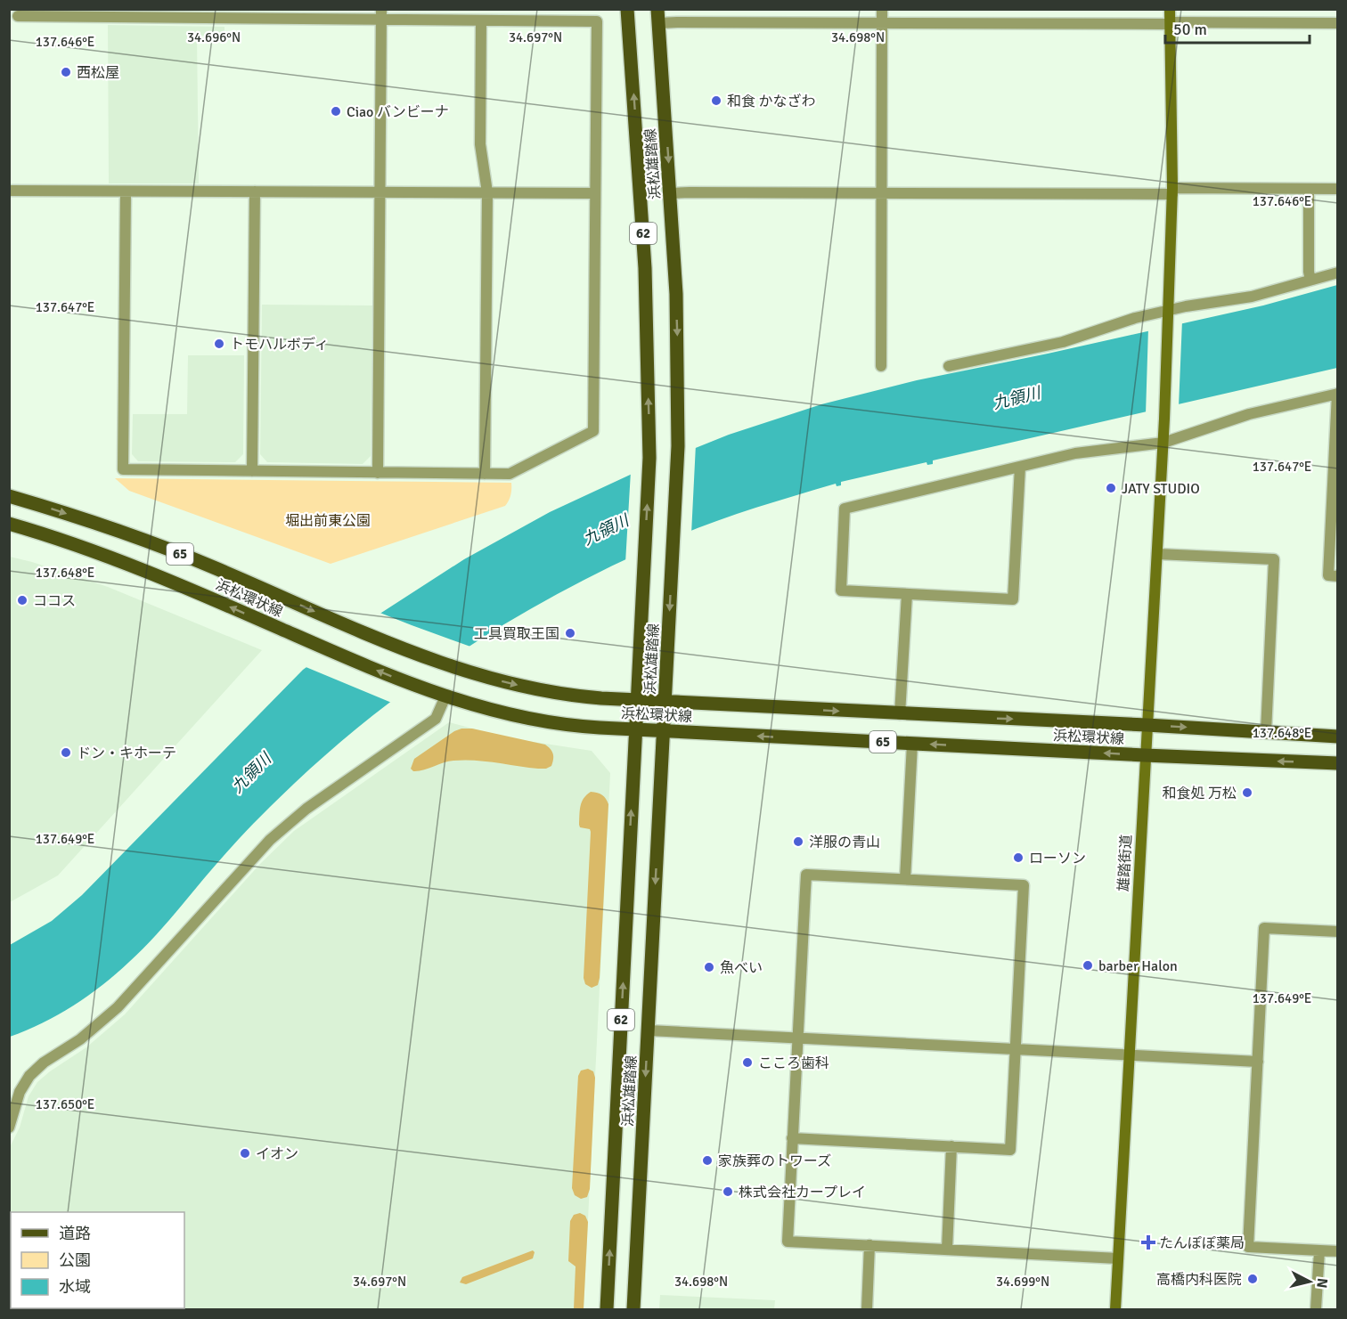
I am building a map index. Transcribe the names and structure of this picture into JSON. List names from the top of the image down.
{
  "streets": {
    "main road": [
      "浜松雄踏線",
      "62",
      "65",
      "浜松環状線"
    ],
    "street": ["雄踏街道"]
  },
  "crossings": [
    ["浜松雄踏線", "浜松環状線"],
    ["浜松環状線", "雄踏街道"]
  ],
  "water": ["九領川"],
  "parks": ["堀出前東公園"],
  "places": {
    "other": [
      "西松屋",
      "和食 かなざわ",
      "Ciao バンビーナ",
      "トモハルボディ",
      "JATY STUDIO",
      "ココス",
      "工具買取王国",
      "ドン・キホーテ",
      "和食処 万松",
      "洋服の青山",
      "ローソン",
      "barber Halon",
      "魚べい",
      "こころ歯科",
      "イオン",
      "家族葬のトワーズ",
      "株式会社カープレイ",
      "高橋内科医院"
    ],
    "health": ["たんぽぽ薬局"]
  },
  "legend": ["道路", "公園", "水域"],
  "scale_bar": "50 m",
  "north": "right",
  "coordinates": [
    "34.696°N",
    "34.697°N",
    "34.698°N",
    "137.646°E",
    "137.647°E",
    "137.648°E",
    "137.649°E",
    "137.650°E",
    "34.699°N"
  ]
}
